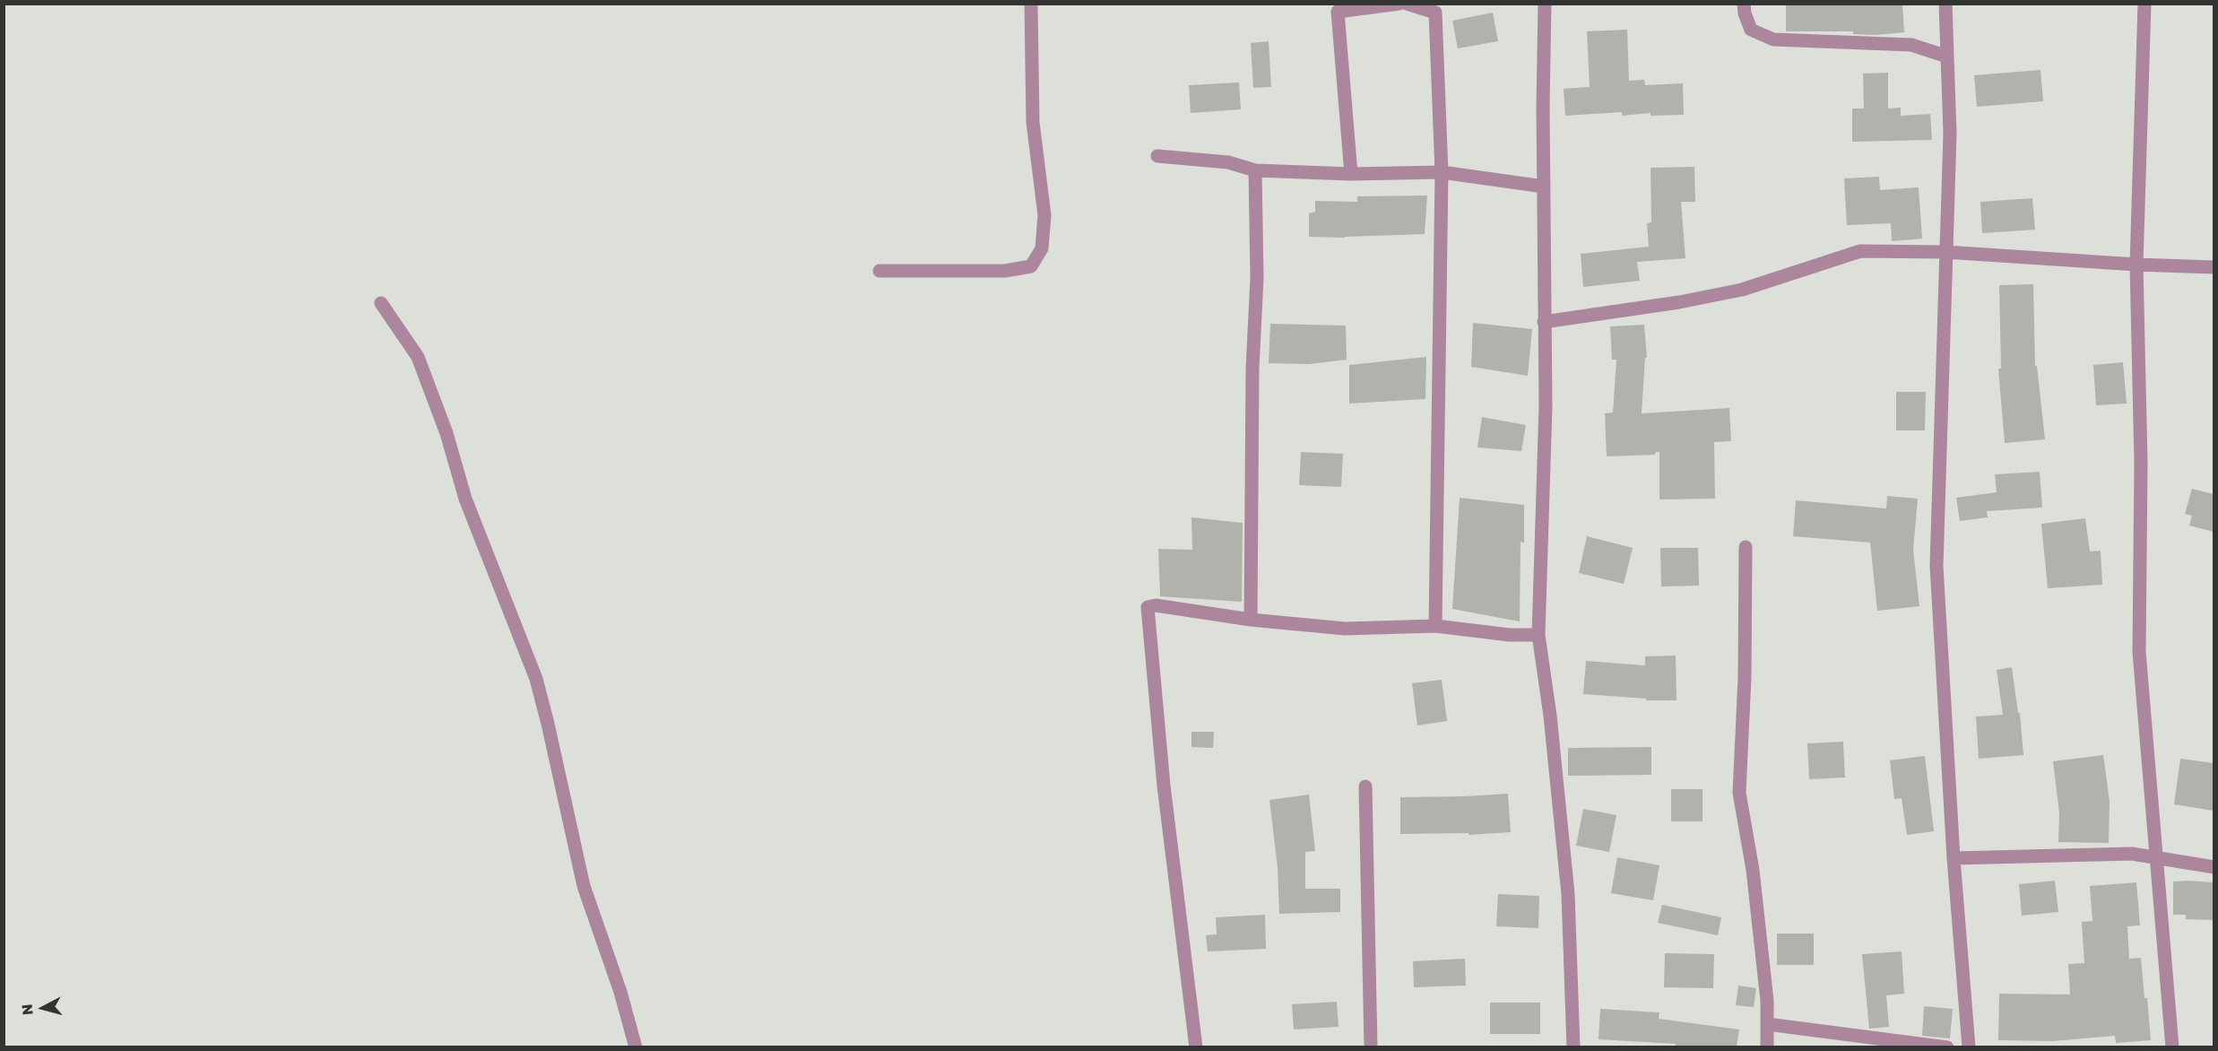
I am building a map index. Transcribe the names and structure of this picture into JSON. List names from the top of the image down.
{
  "north": "left"
}
